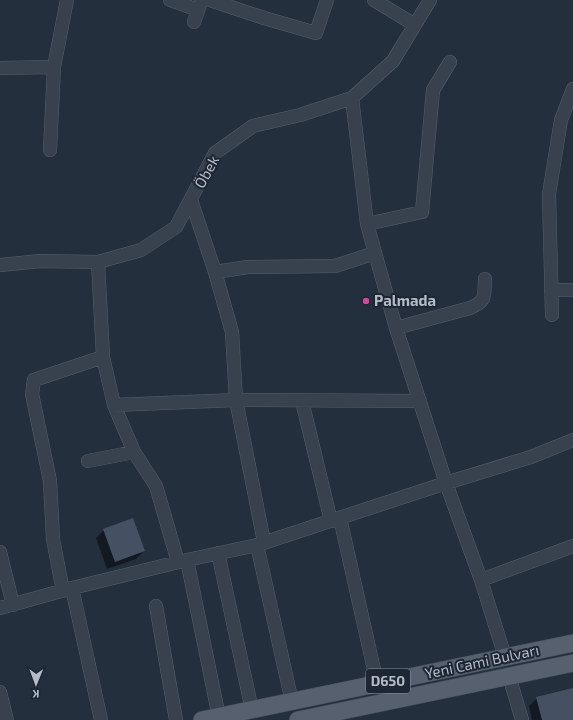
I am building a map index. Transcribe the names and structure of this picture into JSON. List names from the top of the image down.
{
  "streets": {
    "main road": ["Yeni Cami Bulvarı", "D650"],
    "street": ["Öbek"]
  },
  "places": ["Palmada"],
  "north": "bottom"
}
